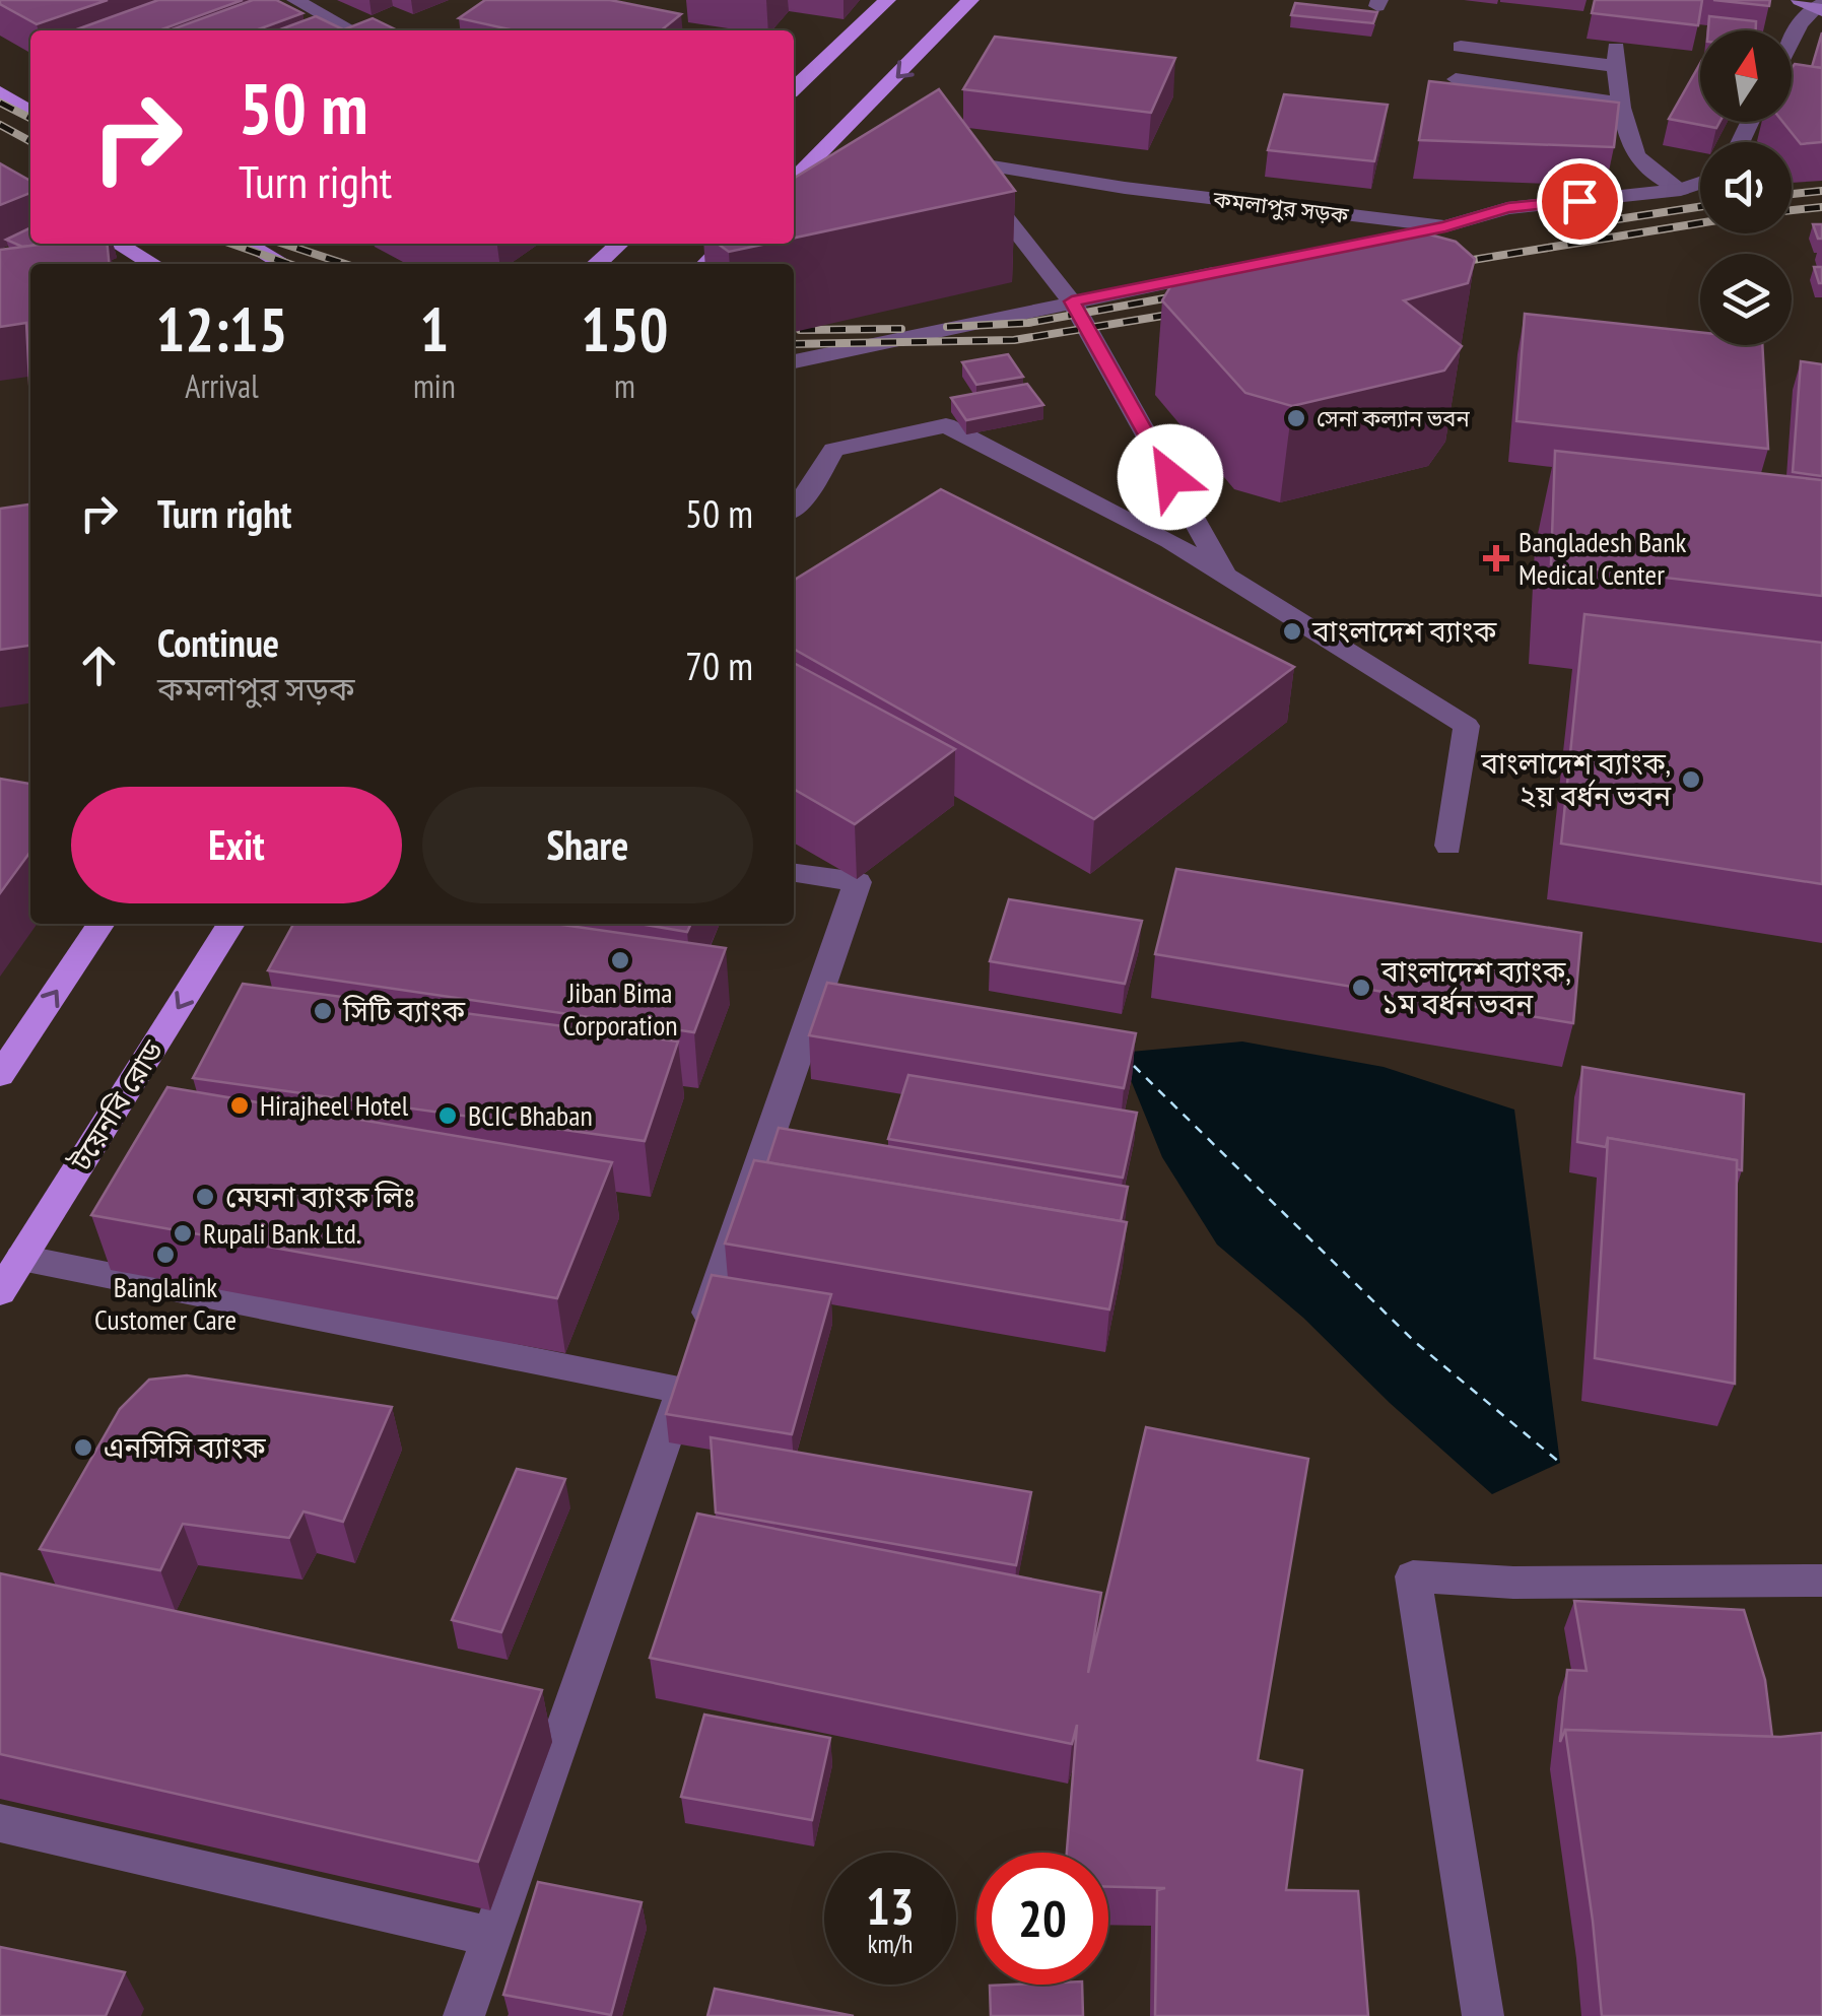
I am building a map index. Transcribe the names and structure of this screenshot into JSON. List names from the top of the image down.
{
  "streets": {
    "main road": ["টয়েনবি রোড"],
    "street": ["কমলাপুর সড়ক"]
  },
  "places": {
    "other": [
      "সেনা কল্যান ভবন",
      "বাংলাদেশ ব্যাংক",
      "বাংলাদেশ ব্যাংক, ২য় বর্ধন ভবন",
      "Jiban Bima Corporation",
      "বাংলাদেশ ব্যাংক, ১ম বর্ধন ভবন",
      "সিটি ব্যাংক",
      "Hirajheel Hotel",
      "BCIC Bhaban",
      "মেঘনা ব্যাংক লিঃ",
      "Rupali Bank Ltd.",
      "Banglalink Customer Care",
      "এনসিসি ব্যাংক"
    ],
    "health": ["Bangladesh Bank Medical Center"]
  },
  "north": "top",
  "page": {
    "turn": ["50 m", "Turn right"],
    "eta": [
      "12:15",
      "Arrival",
      "1",
      "min",
      "150",
      "m"
    ],
    "list": [
      {
        "name": "Turn right",
        "value": "50 m"
      },
      {
        "name": "Continue",
        "note": "কমলাপুর সড়ক",
        "value": "70 m"
      }
    ],
    "buttons": ["Exit", "Share"],
    "speed": "13 km/h",
    "limit": "20"
  }
}
